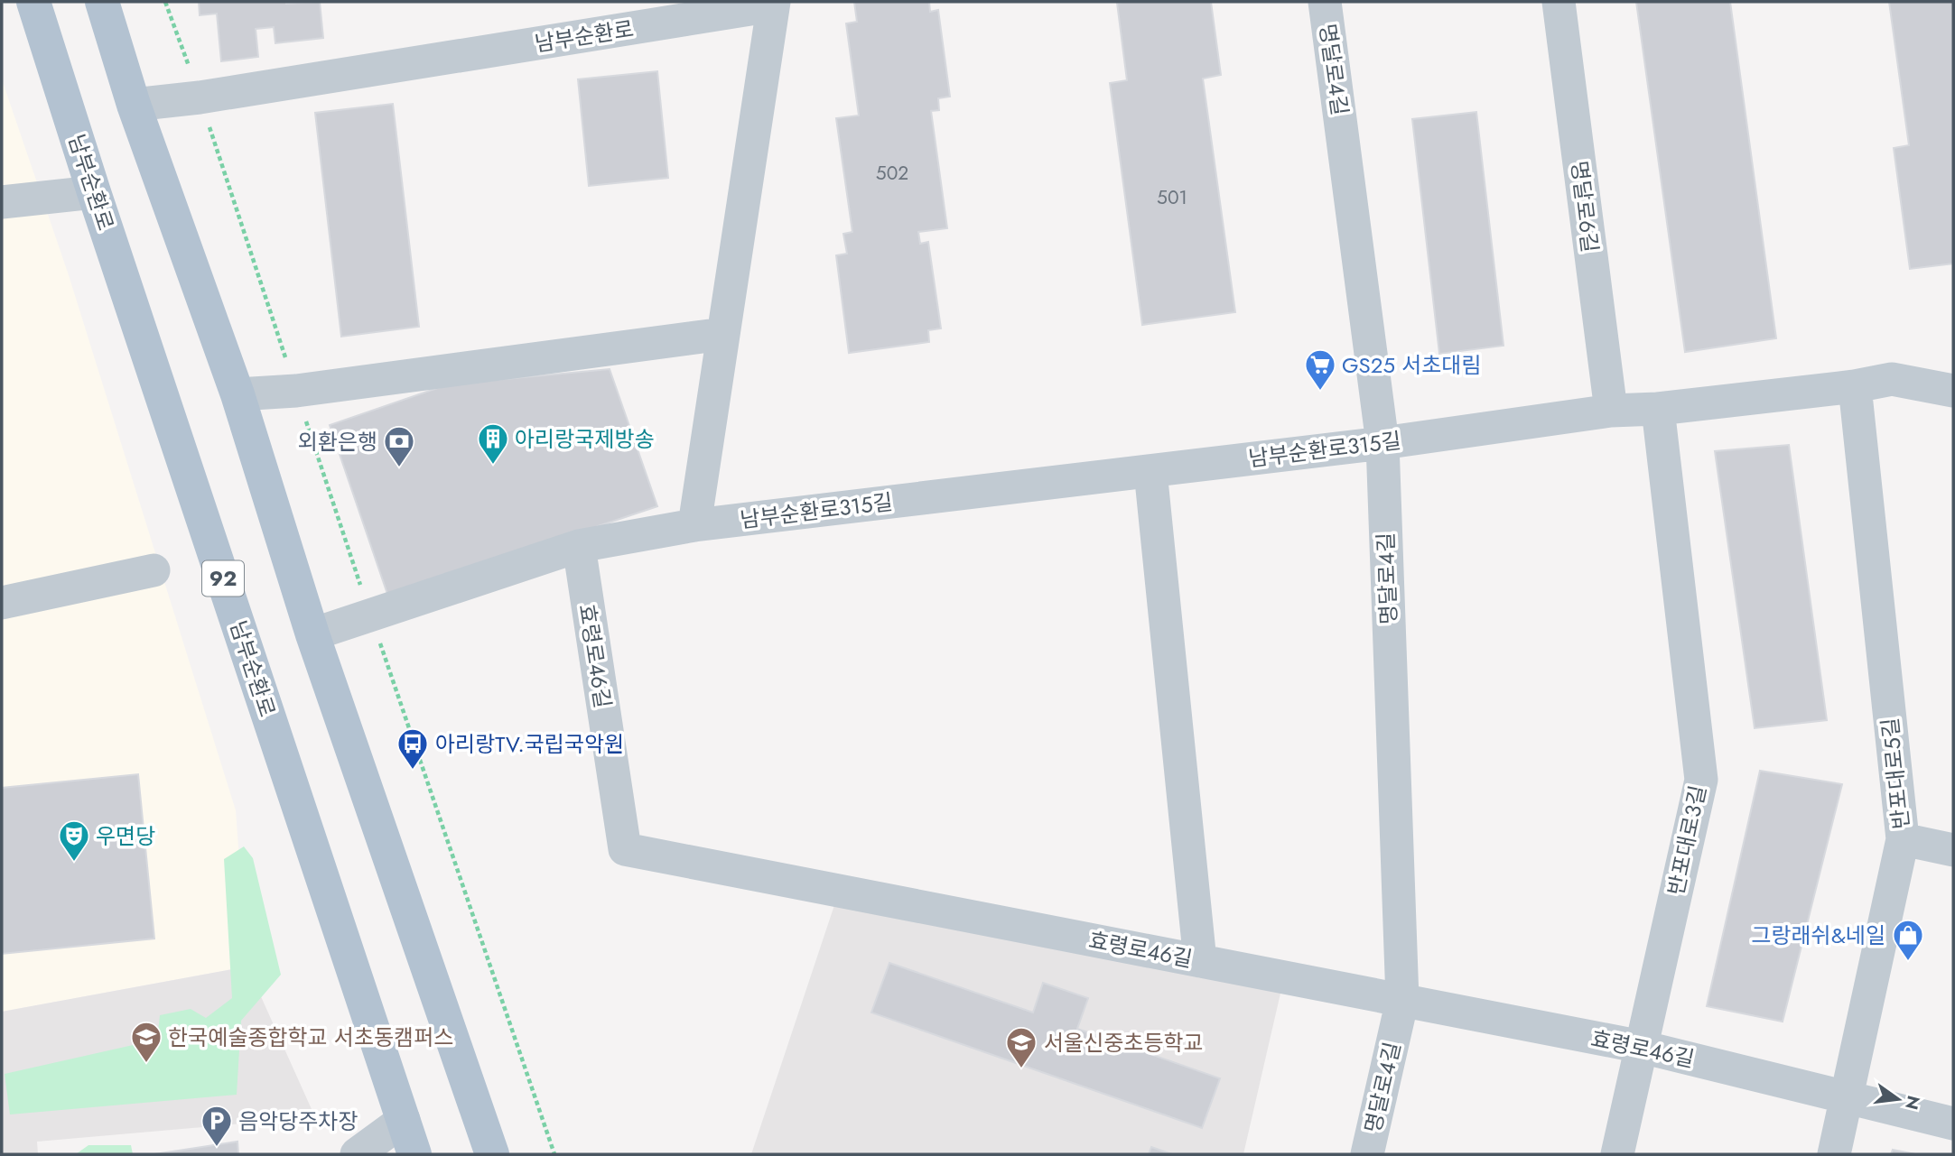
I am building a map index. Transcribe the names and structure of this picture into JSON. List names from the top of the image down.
{
  "streets": {
    "main road": ["남부순환로", "92"],
    "street": [
      "명달로4길",
      "명달로6길",
      "남부순환로315길",
      "효령로46길",
      "반포대로5길",
      "반포대로3길"
    ]
  },
  "crossings": [
    ["명달로4길", "남부순환로315길"],
    ["명달로4길", "효령로46길"],
    ["명달로6길", "남부순환로315길"],
    ["남부순환로315길", "효령로46길"],
    ["남부순환로315길", "반포대로5길"],
    ["남부순환로315길", "반포대로3길"],
    ["효령로46길", "반포대로5길"],
    ["효령로46길", "반포대로3길"]
  ],
  "places": {
    "supermarket": ["GS25 서초대림"],
    "building": ["아리랑국제방송"],
    "bank": ["외환은행"],
    "bus stop": ["아리랑TV.국립국악원"],
    "theatre": ["우면당"],
    "shop": ["그랑래쉬&네일"],
    "school or university": ["한국예술종합학교 서초동캠퍼스", "서울신중초등학교"],
    "parking": ["음악당주차장"]
  },
  "house_numbers": ["502", "501"],
  "north": "right"
}
